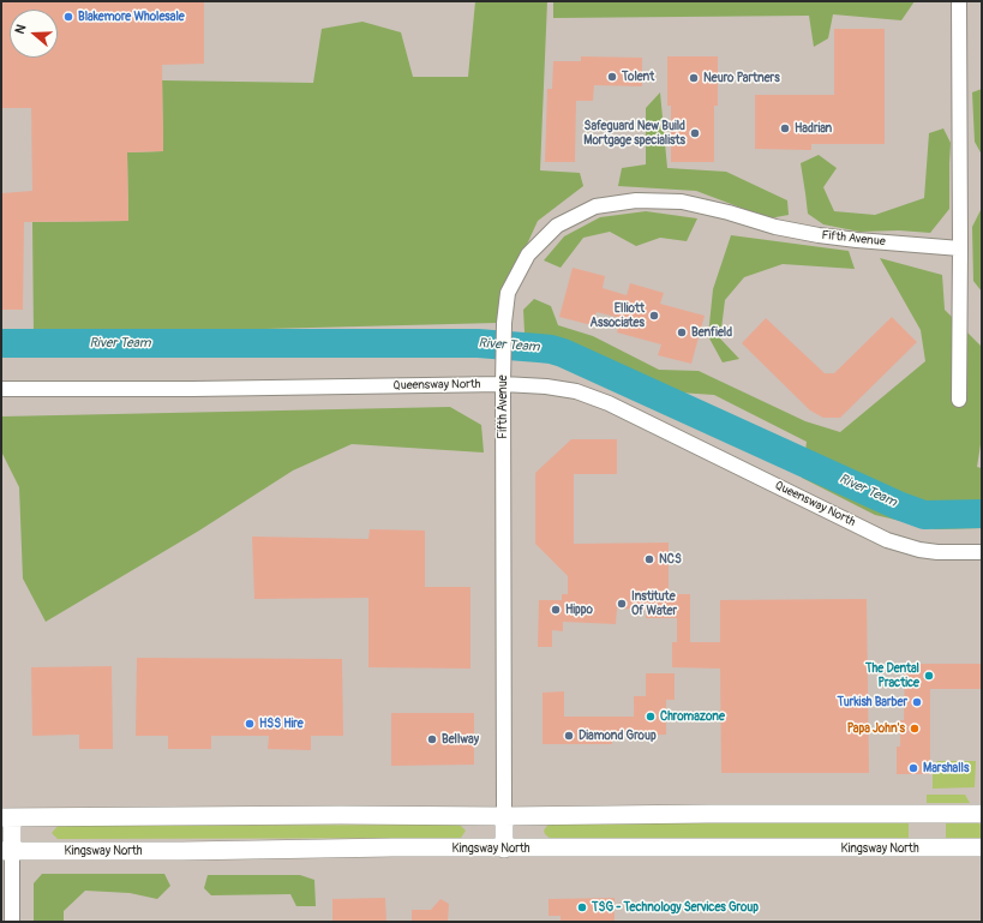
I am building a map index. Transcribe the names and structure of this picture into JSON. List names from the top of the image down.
{
  "streets": {
    "street": ["Fifth Avenue", "Queensway North", "Kingsway North"]
  },
  "crossings": [
    ["Fifth Avenue", "Queensway North"]
  ],
  "water": ["River Team"],
  "places": [
    "Blakemore Wholesale",
    "Tolent",
    "Neuro Partners",
    "Hadrian",
    "Safeguard New Build Mortgage specialists",
    "Elliott Associates",
    "Benfield",
    "NCS",
    "Institute Of Water",
    "Hippo",
    "The Dental Practice",
    "Turkish Barber",
    "Chromazone",
    "HSS Hire",
    "Papa John's",
    "Diamond Group",
    "Bellway",
    "Marshalls",
    "TSG - Technology Services Group"
  ],
  "north": "left"
}
